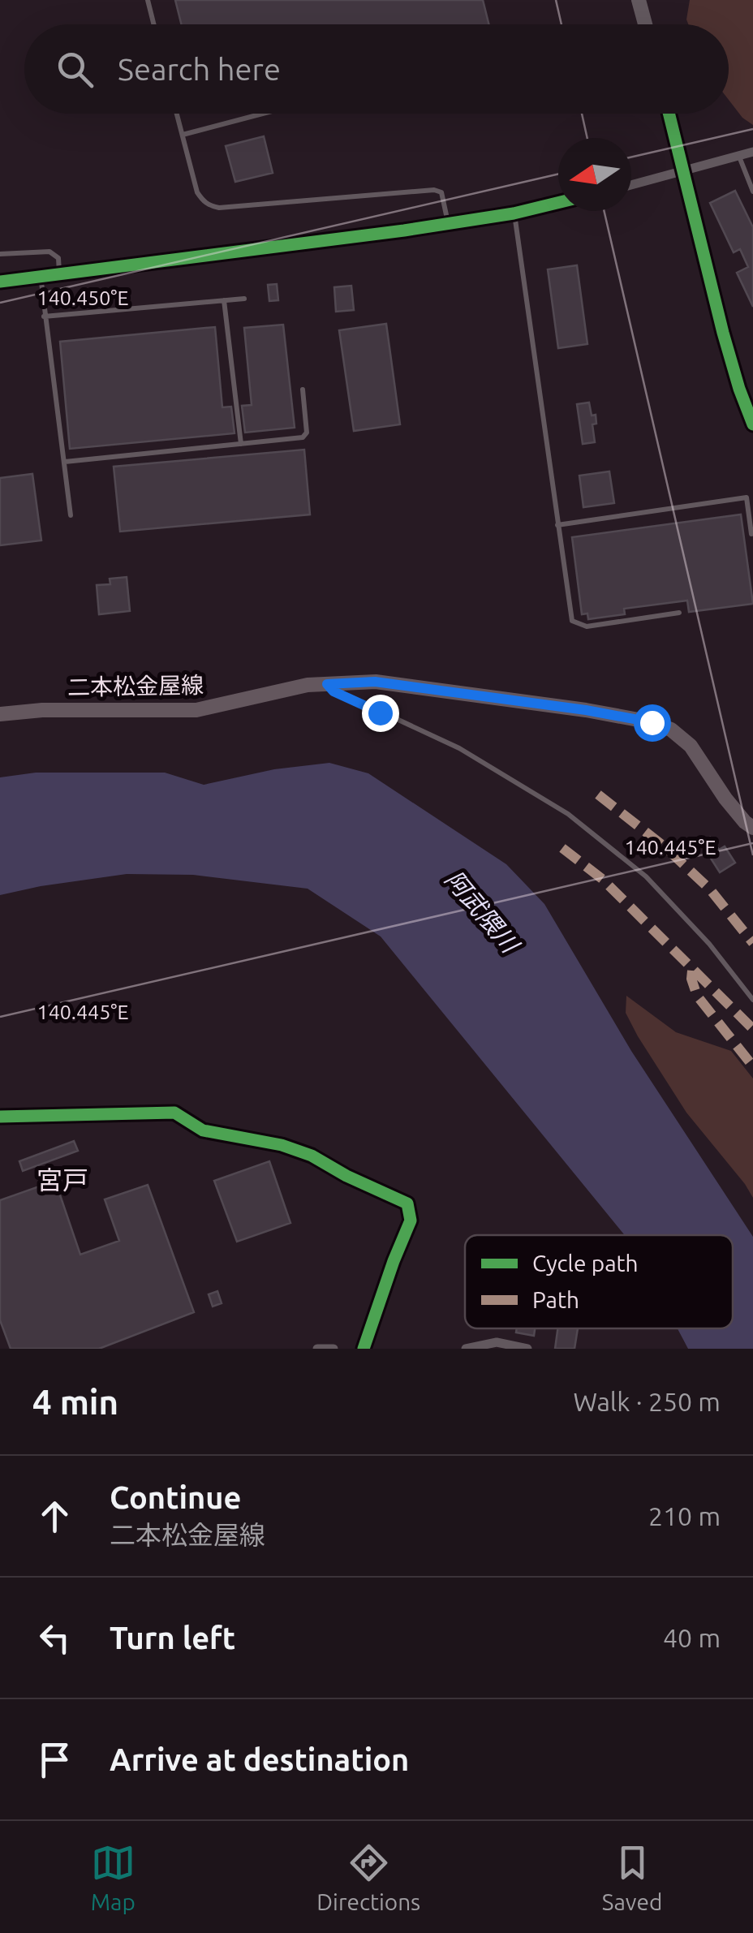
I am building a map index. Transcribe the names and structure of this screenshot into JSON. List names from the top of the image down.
{
  "streets": {
    "main road": ["二本松金屋線"]
  },
  "districts": ["宮戸"],
  "water": ["阿武隈川"],
  "legend": ["Cycle path", "Path"],
  "north": "left",
  "page": {
    "search": "Search here",
    "heading": ["4 min", "Walk · 250 m"],
    "list": [
      ["Continue", "二本松金屋線", "210 m"],
      ["Turn left", "40 m"],
      "Arrive at destination"
    ],
    "nav": ["Map", "Directions", "Saved"]
  },
  "coordinates": ["140.450°E", "140.445°E"]
}
